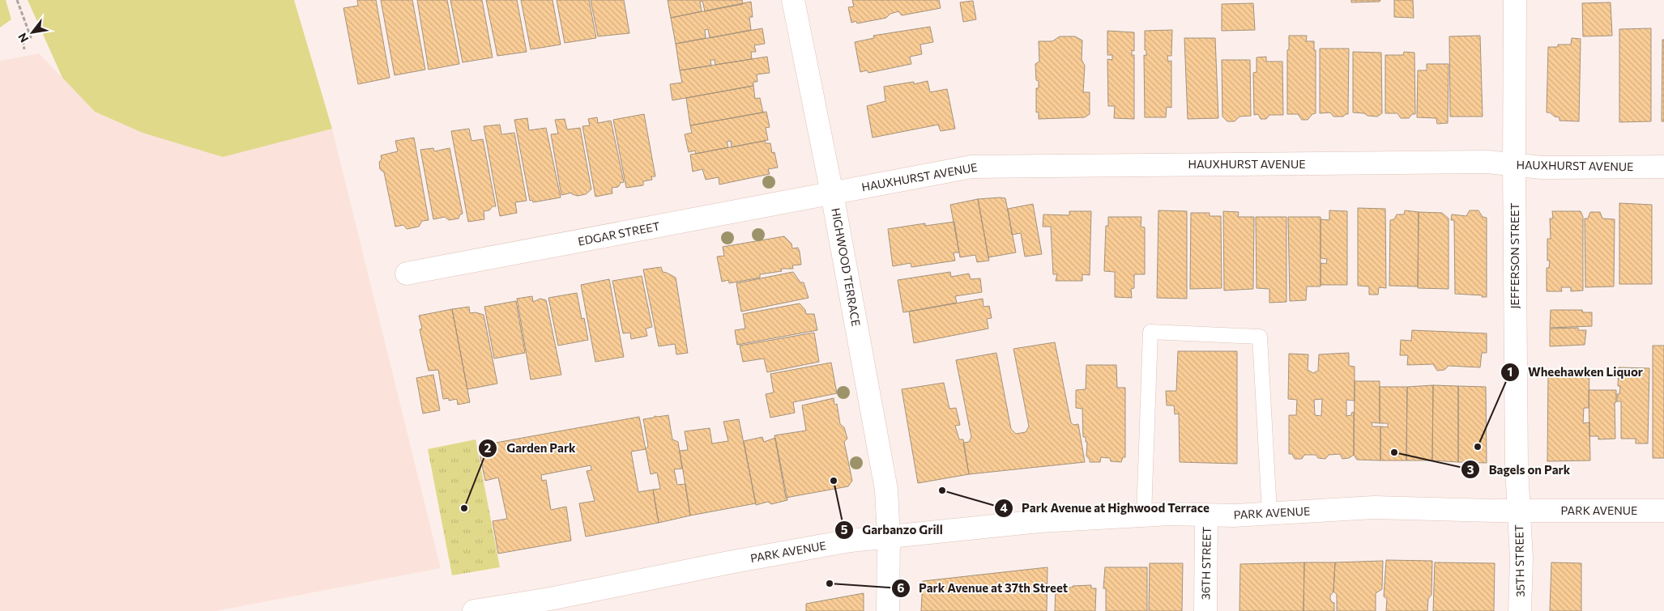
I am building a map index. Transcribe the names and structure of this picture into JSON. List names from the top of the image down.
{
  "streets": {
    "street": [
      "HAUXHURST AVENUE",
      "EDGAR STREET",
      "JEFFERSON STREET",
      "HIGHWOOD TERRACE",
      "PARK AVENUE",
      "35TH STREET",
      "36TH STREET"
    ]
  },
  "crossings": [
    ["HAUXHURST AVENUE", "EDGAR STREET"],
    ["HAUXHURST AVENUE", "JEFFERSON STREET"],
    ["HAUXHURST AVENUE", "HIGHWOOD TERRACE"],
    ["EDGAR STREET", "HIGHWOOD TERRACE"],
    ["JEFFERSON STREET", "PARK AVENUE"],
    ["JEFFERSON STREET", "35TH STREET"],
    ["HIGHWOOD TERRACE", "PARK AVENUE"],
    ["PARK AVENUE", "35TH STREET"],
    ["PARK AVENUE", "36TH STREET"]
  ],
  "places": [
    "Wheehawken Liquor",
    "Bagels on Park",
    "Garbanzo Grill",
    "Park Avenue at Highwood Terrace",
    "Garden Park",
    "Park Avenue at 37th Street"
  ],
  "north": "bottom left"
}
